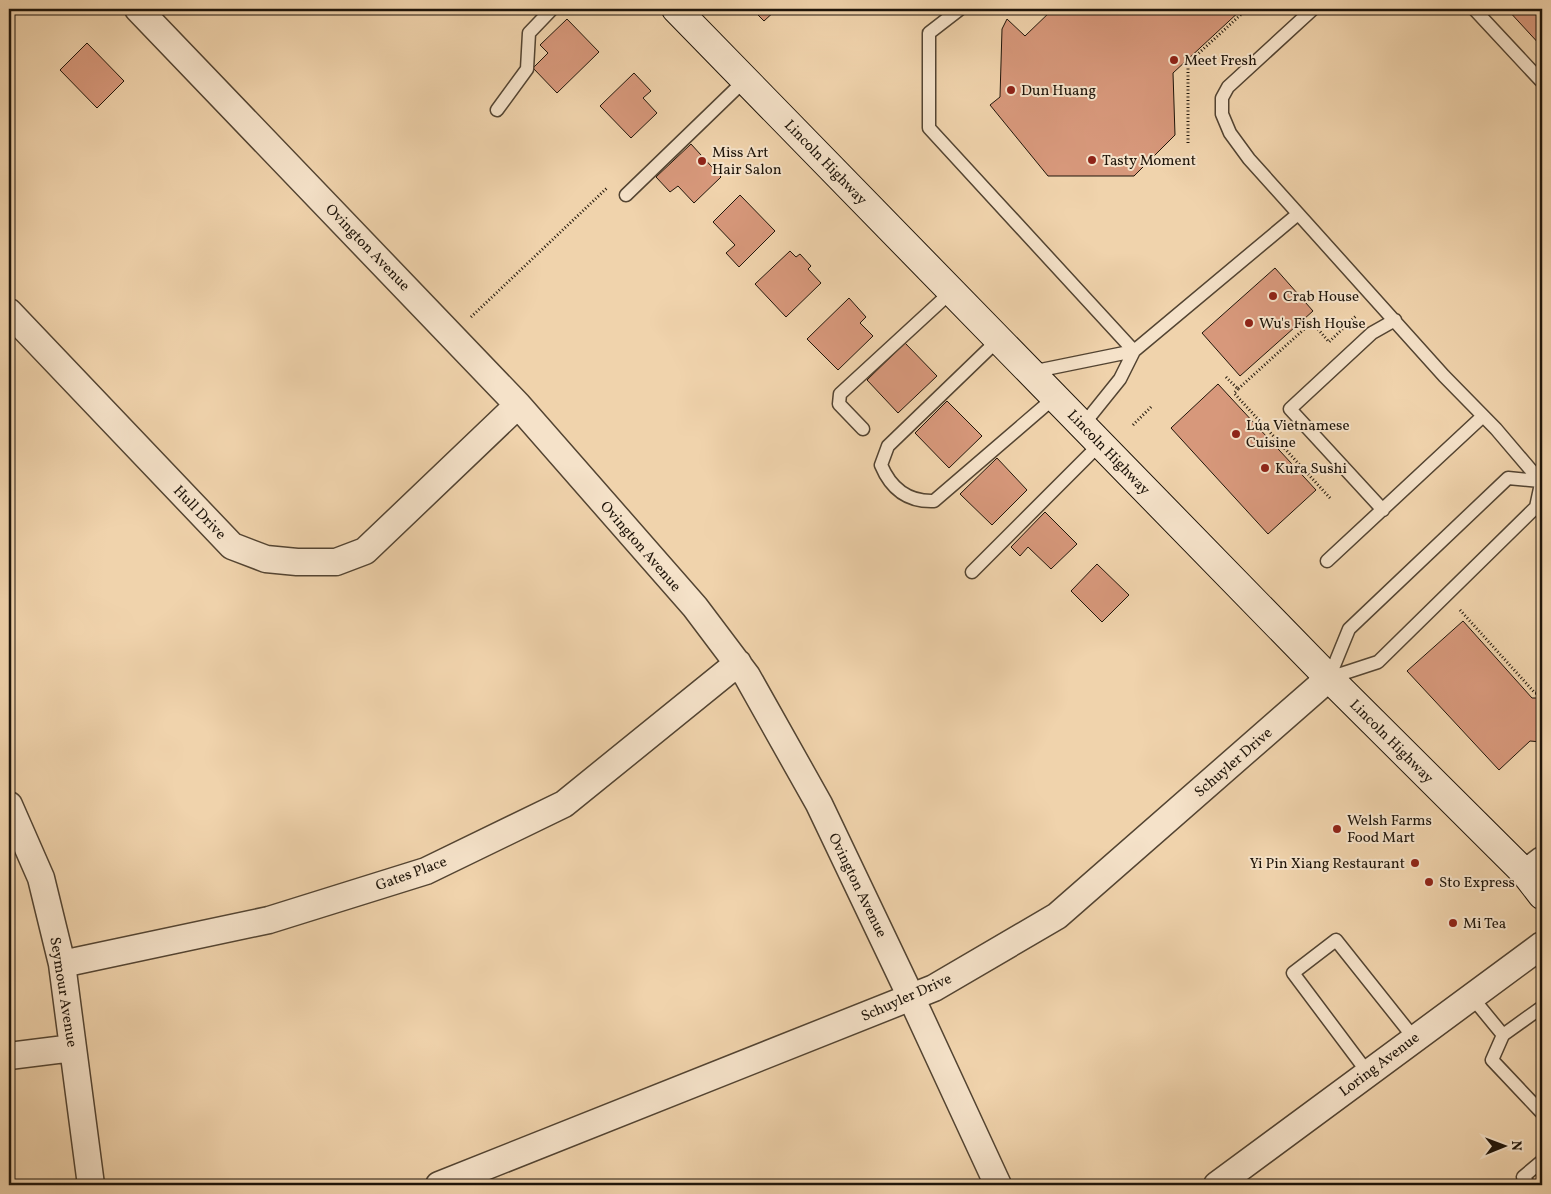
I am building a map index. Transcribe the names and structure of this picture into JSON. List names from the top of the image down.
{
  "streets": {
    "main road": ["Lincoln Highway"],
    "street": [
      "Ovington Avenue",
      "Hull Drive",
      "Schuyler Drive",
      "Gates Place",
      "Seymour Avenue",
      "Loring Avenue"
    ]
  },
  "crossings": [
    ["Lincoln Highway", "Schuyler Drive"],
    ["Ovington Avenue", "Hull Drive"],
    ["Ovington Avenue", "Schuyler Drive"],
    ["Ovington Avenue", "Gates Place"],
    ["Gates Place", "Seymour Avenue"]
  ],
  "places": [
    "Meet Fresh",
    "Dun Huang",
    "Tasty Moment",
    "Miss Art Hair Salon",
    "Crab House",
    "Wu's Fish House",
    "Lúa Vietnamese Cuisine",
    "Kura Sushi",
    "Welsh Farms Food Mart",
    "Yi Pin Xiang Restaurant",
    "Sto Express",
    "Mi Tea"
  ],
  "north": "right"
}
